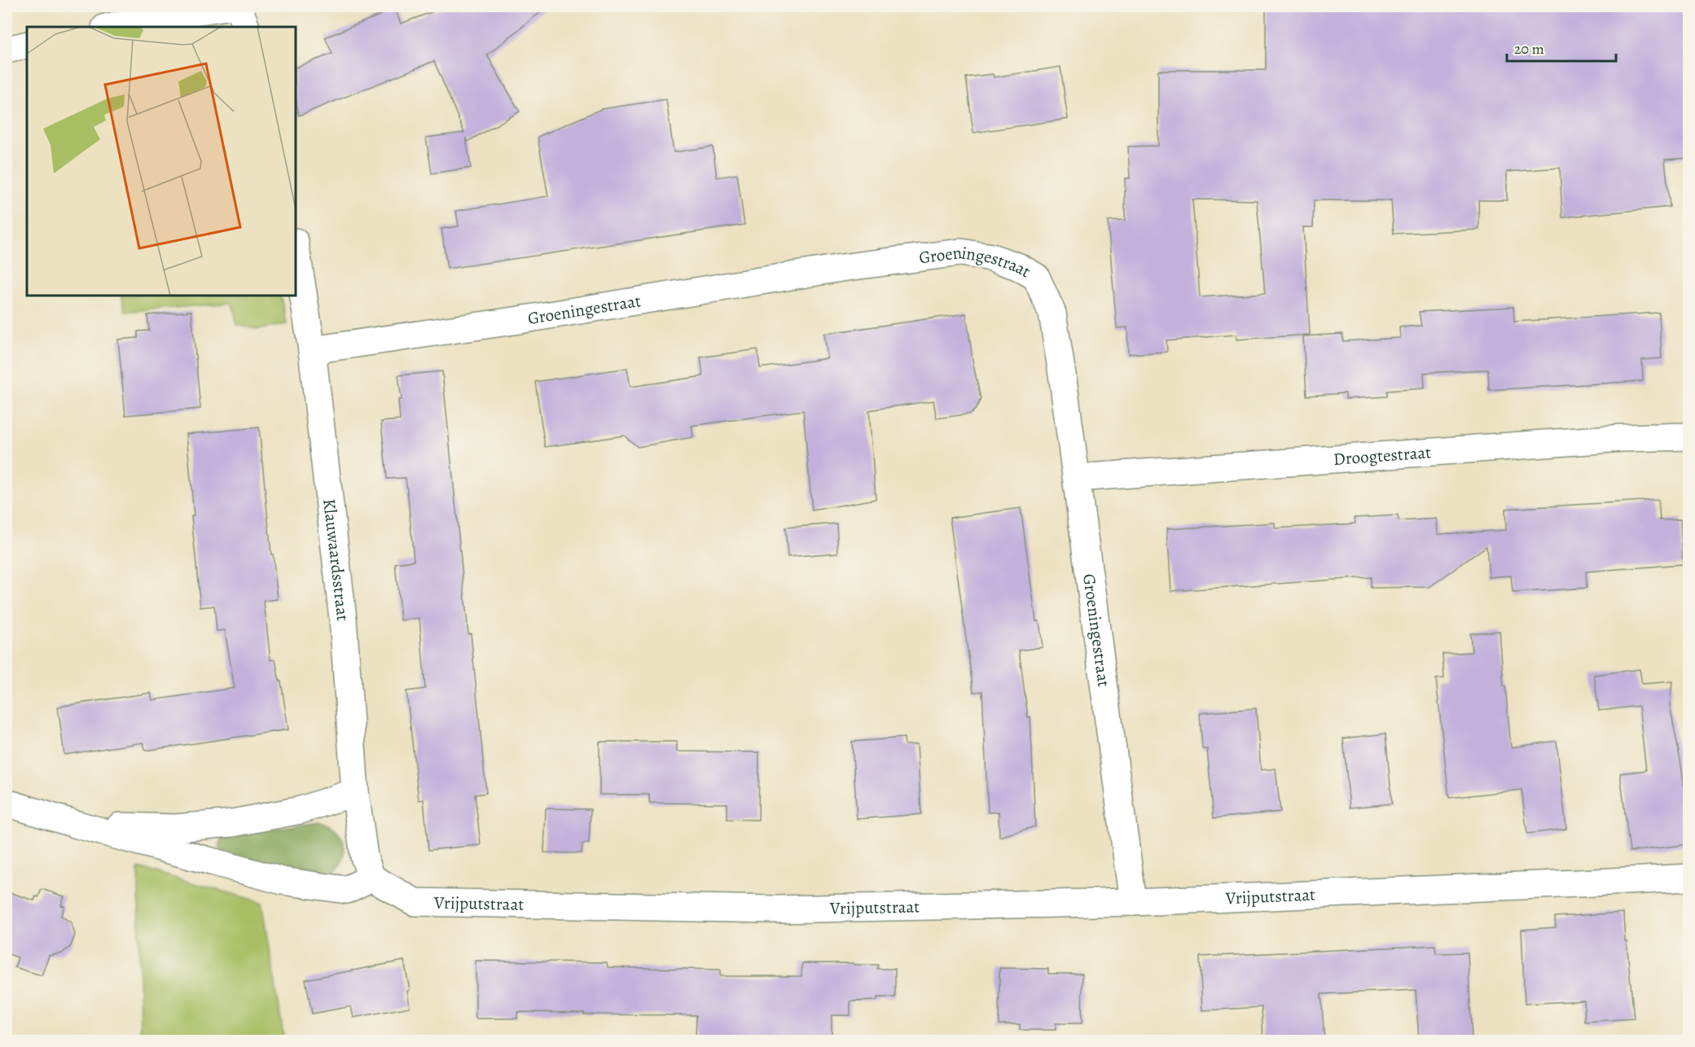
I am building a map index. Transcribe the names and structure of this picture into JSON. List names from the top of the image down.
{
  "streets": {
    "street": [
      "Groeningestraat",
      "Droogtestraat",
      "Klauwaardsstraat",
      "Vrijputstraat"
    ]
  },
  "crossings": [
    ["Groeningestraat", "Droogtestraat"],
    ["Groeningestraat", "Klauwaardsstraat"],
    ["Groeningestraat", "Vrijputstraat"],
    ["Klauwaardsstraat", "Vrijputstraat"]
  ],
  "scale_bar": "20 m"
}
